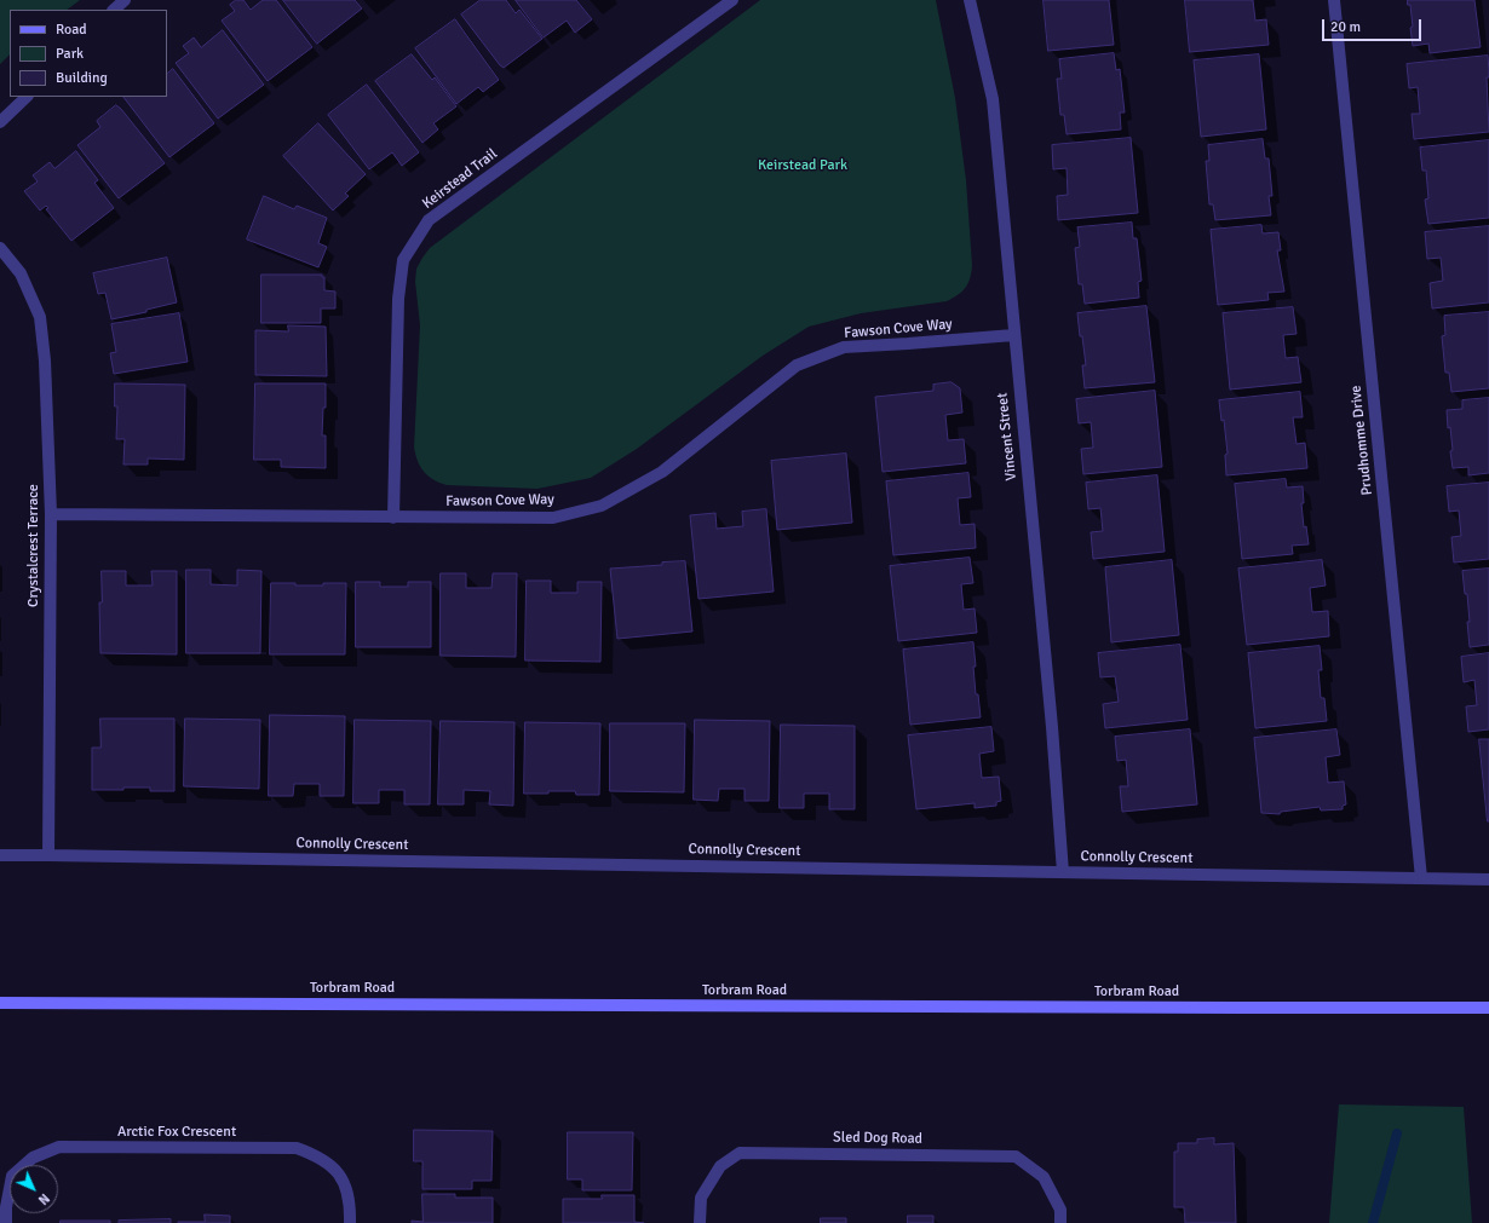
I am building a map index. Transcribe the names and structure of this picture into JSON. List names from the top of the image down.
{
  "streets": {
    "main road": ["Torbram Road"],
    "street": [
      "Keirstead Trail",
      "Fawson Cove Way",
      "Vincent Street",
      "Prudhomme Drive",
      "Crystalcrest Terrace",
      "Connolly Crescent",
      "Arctic Fox Crescent",
      "Sled Dog Road"
    ]
  },
  "crossings": [
    ["Keirstead Trail", "Fawson Cove Way"],
    ["Fawson Cove Way", "Vincent Street"],
    ["Fawson Cove Way", "Crystalcrest Terrace"],
    ["Vincent Street", "Connolly Crescent"],
    ["Prudhomme Drive", "Connolly Crescent"],
    ["Crystalcrest Terrace", "Connolly Crescent"]
  ],
  "parks": ["Keirstead Park"],
  "legend": ["Road", "Park", "Building"],
  "scale_bar": "20 m",
  "north": "bottom right"
}
